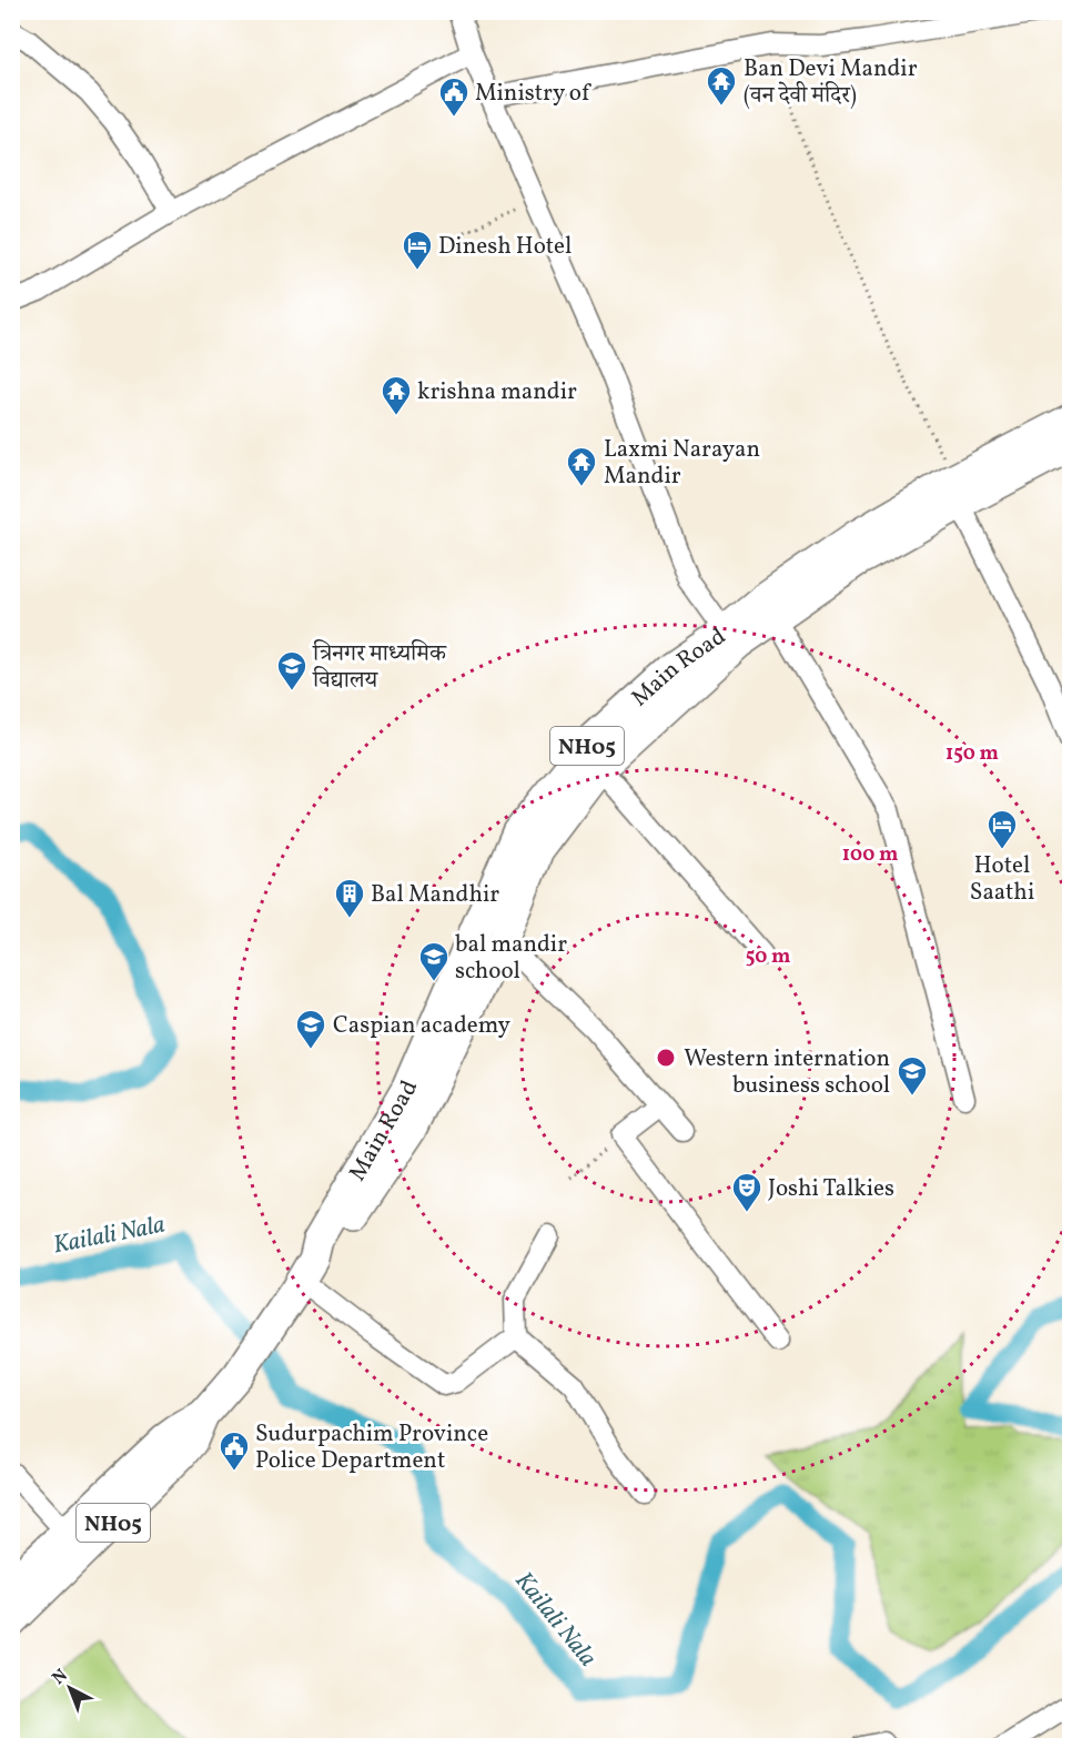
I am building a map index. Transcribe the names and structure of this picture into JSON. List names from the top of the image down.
{
  "streets": {
    "main road": ["Main Road", "NH05"]
  },
  "crossings": [
    ["Main Road", "NH05"]
  ],
  "water": ["Kailali Nala"],
  "places": {
    "temple": ["Ban Devi Mandir (वन देवी मंदिर)", "krishna mandir", "Laxmi Narayan Mandir"],
    "public building": ["Ministry of", "Sudurpachim Province Police Department"],
    "hotel": ["Dinesh Hotel", "Hotel Saathi"],
    "school or university": [
      "त्रिनगर माध्यमिक विद्यालय",
      "bal mandir school",
      "Caspian academy",
      "Western internation business school"
    ],
    "building": ["Bal Mandhir"],
    "theatre": ["Joshi Talkies"]
  },
  "north": "top left",
  "rings": ["150 m", "100 m", "50 m"]
}
